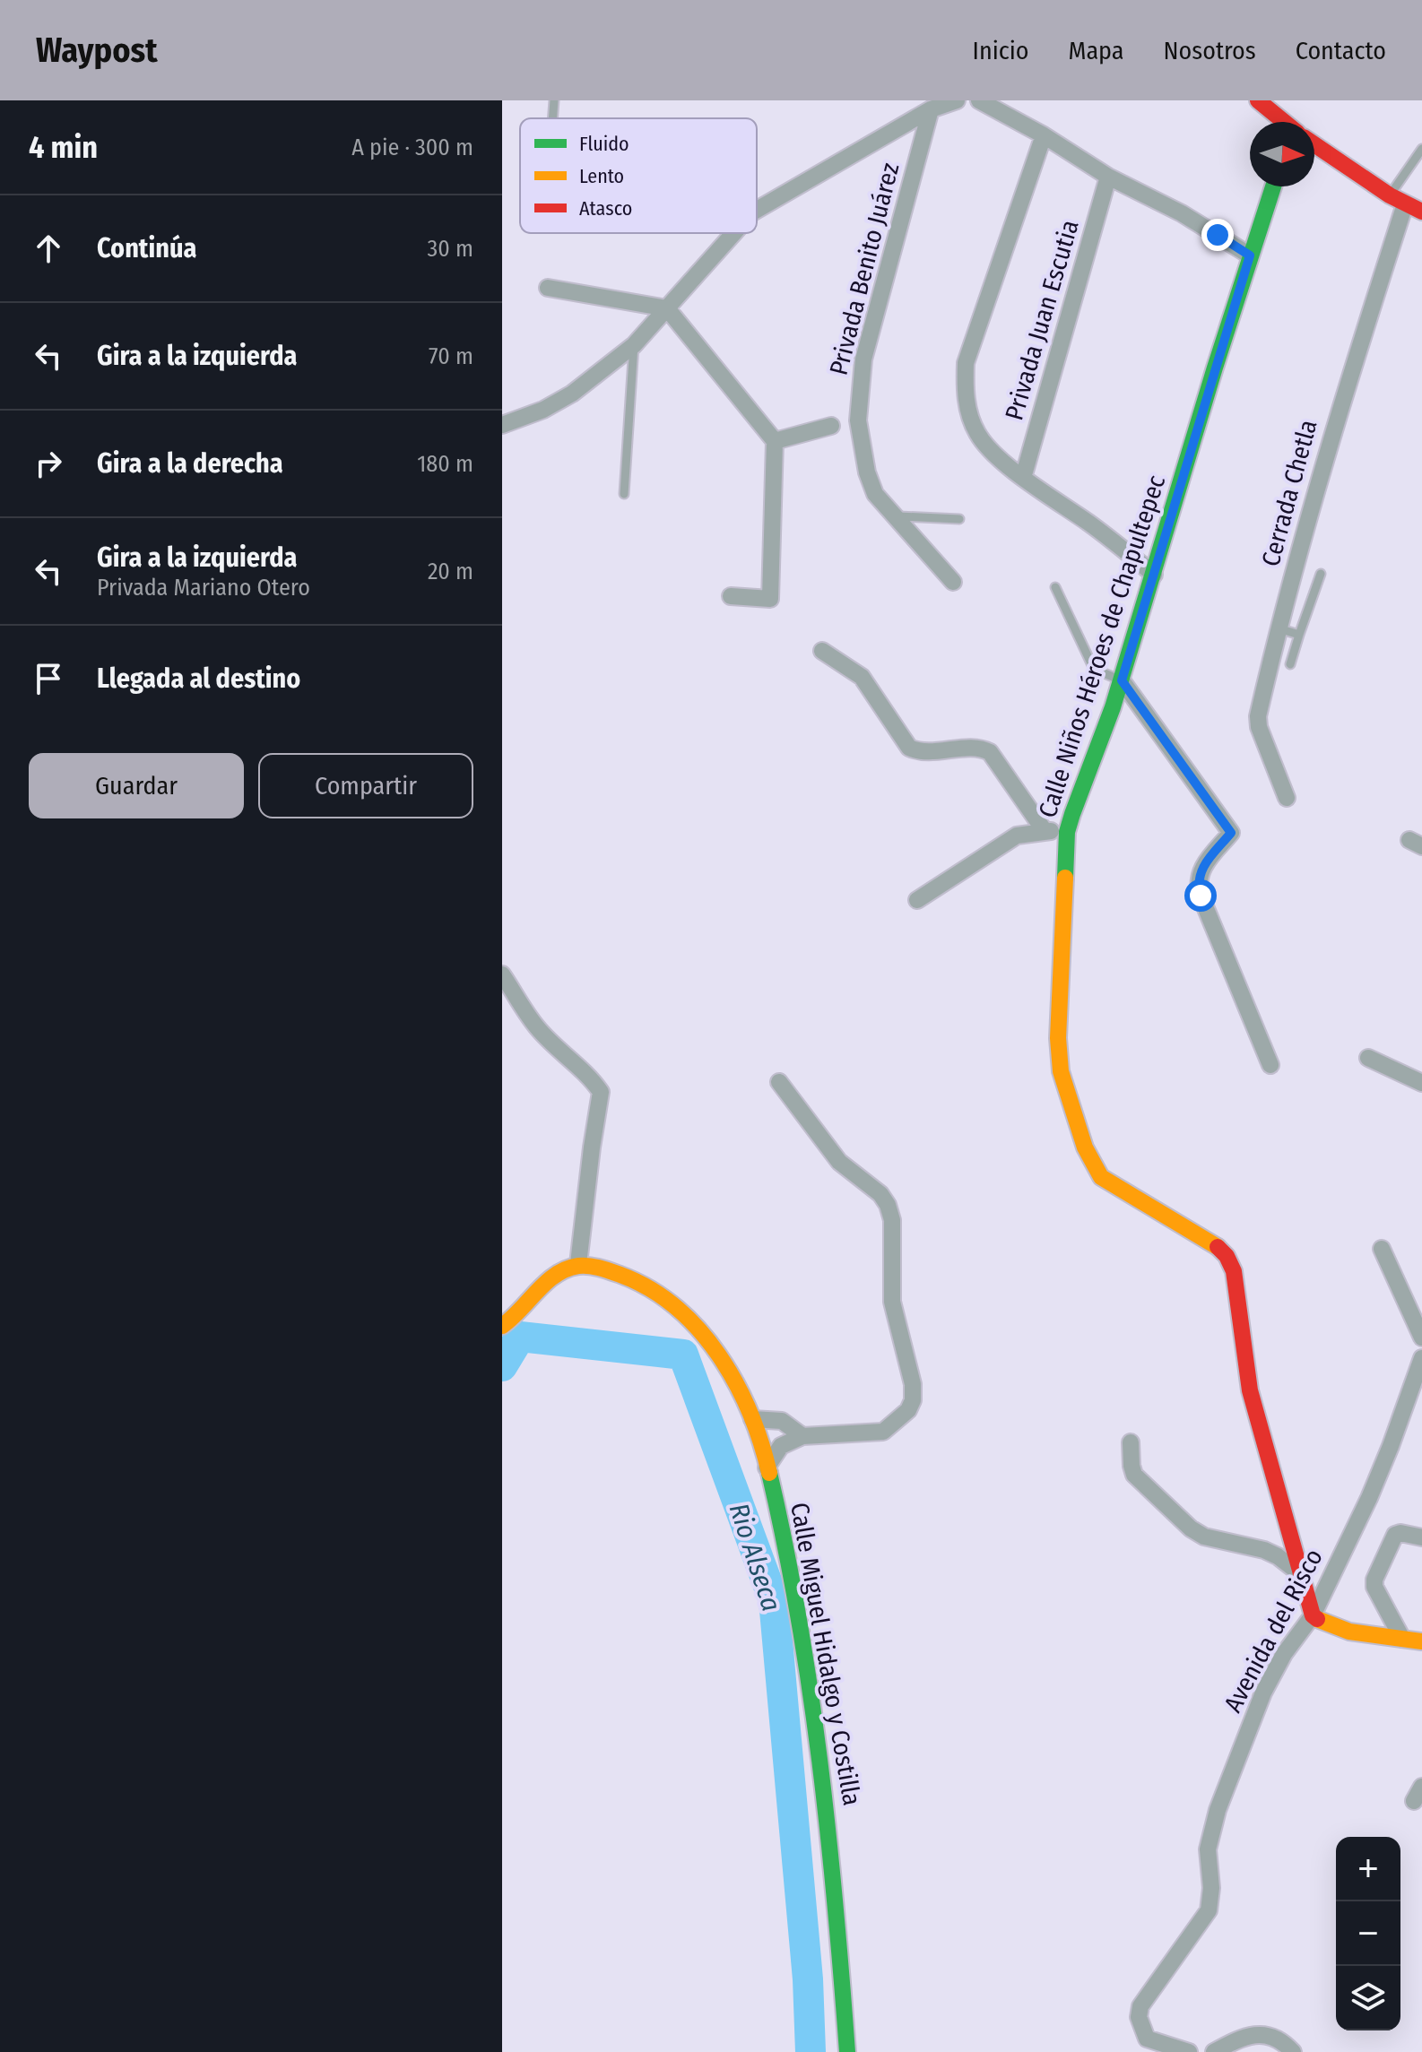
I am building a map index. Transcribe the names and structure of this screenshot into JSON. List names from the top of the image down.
{
  "streets": {
    "street": [
      "Privada Benito Juárez",
      "Privada Juan Escutia",
      "Cerrada Chetla",
      "Calle Niños Héroes de Chapultepec",
      "Avenida del Risco",
      "Calle Miguel Hidalgo y Costilla"
    ]
  },
  "crossings": [
    ["Calle Niños Héroes de Chapultepec", "Avenida del Risco"]
  ],
  "water": ["Rio Alseca"],
  "legend": ["Fluido", "Lento", "Atasco"],
  "north": "right",
  "page": {
    "header": "Waypost",
    "nav": [
      "Inicio",
      "Mapa",
      "Nosotros",
      "Contacto"
    ],
    "heading": ["4 min", "A pie · 300 m"],
    "list": [
      ["Continúa", "30 m"],
      ["Gira a la izquierda", "70 m"],
      ["Gira a la derecha", "180 m"],
      ["Gira a la izquierda", "Privada Mariano Otero", "20 m"],
      "Llegada al destino"
    ],
    "buttons": ["Guardar", "Compartir"],
    "map_buttons": ["+", "−"]
  }
}
